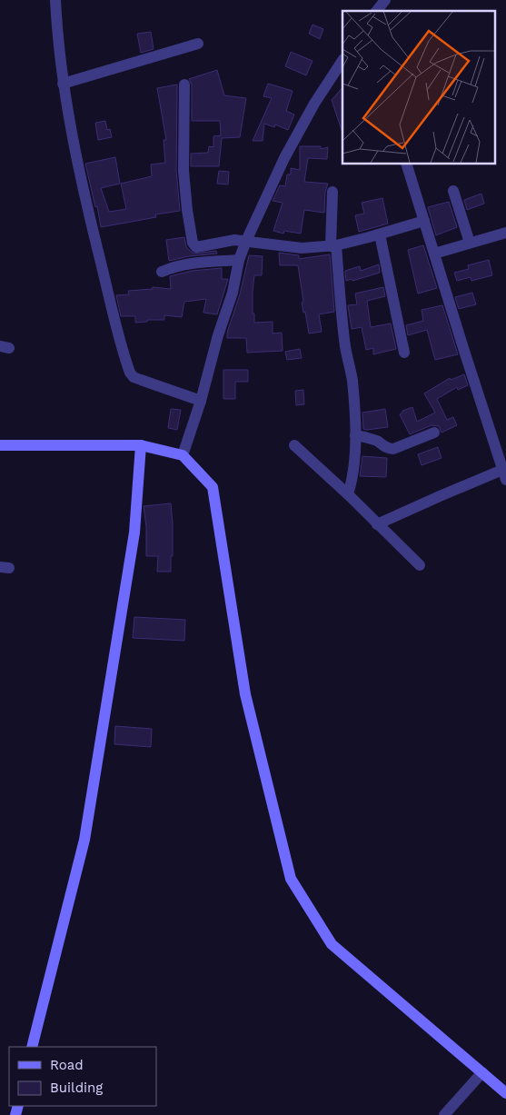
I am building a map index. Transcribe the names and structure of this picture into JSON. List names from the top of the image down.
{
  "legend": ["Road", "Building"]
}
